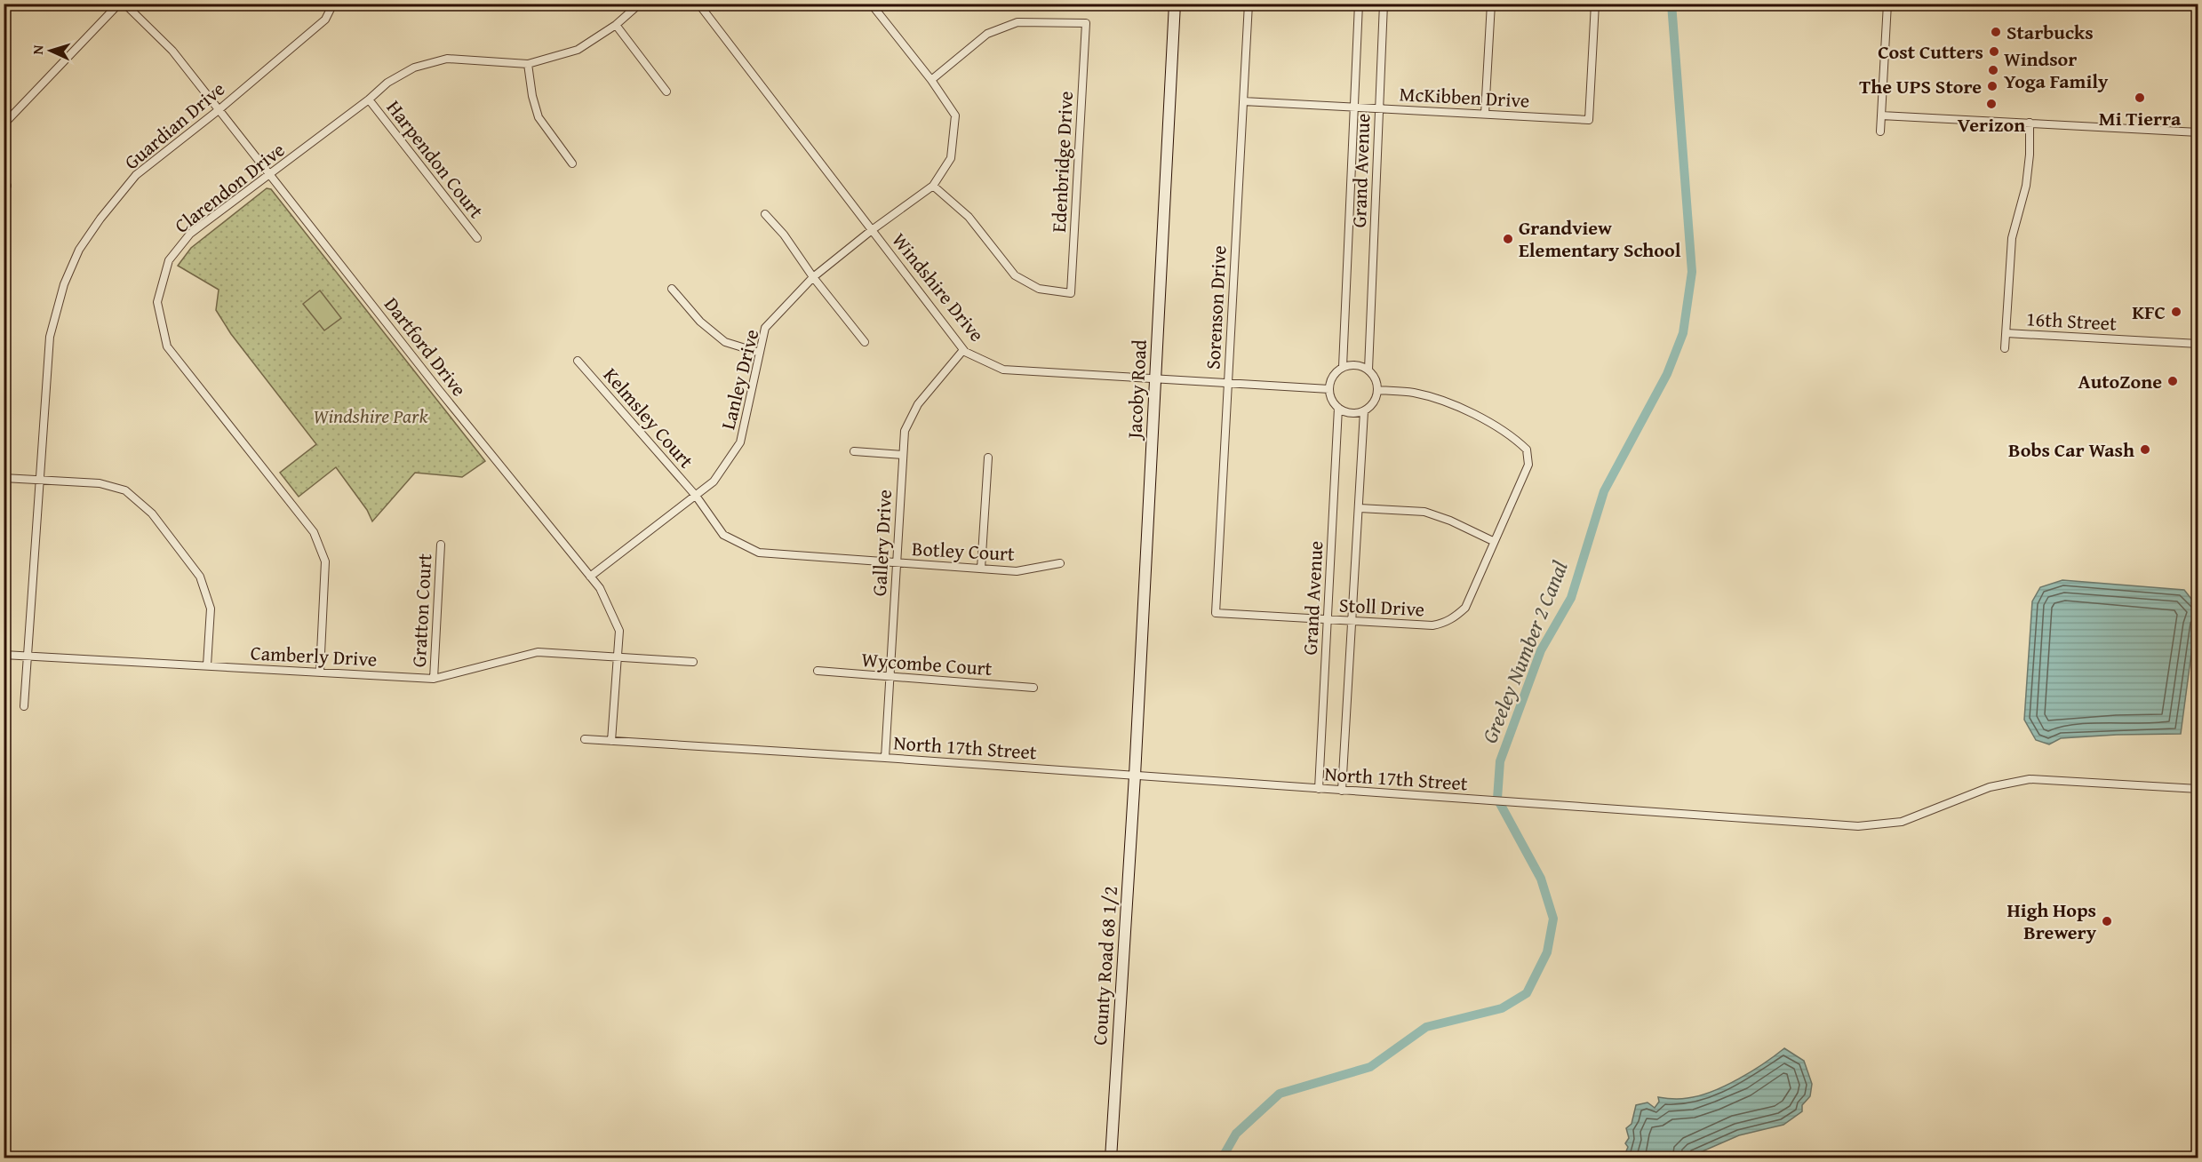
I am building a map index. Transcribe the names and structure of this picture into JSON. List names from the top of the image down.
{
  "streets": {
    "street": [
      "McKibben Drive",
      "Guardian Drive",
      "Harpendon Court",
      "Edenbridge Drive",
      "Grand Avenue",
      "Clarendon Drive",
      "Windshire Drive",
      "Sorenson Drive",
      "16th Street",
      "Dartford Drive",
      "Lanley Drive",
      "Jacoby Road",
      "Kelmsley Court",
      "Gallery Drive",
      "Botley Court",
      "Stoll Drive",
      "Gratton Court",
      "Camberly Drive",
      "Wycombe Court",
      "North 17th Street",
      "County Road 68 1/2"
    ]
  },
  "crossings": [
    ["McKibben Drive", "Grand Avenue"],
    ["McKibben Drive", "Sorenson Drive"],
    ["Guardian Drive", "Dartford Drive"],
    ["Guardian Drive", "Camberly Drive"],
    ["Harpendon Court", "Clarendon Drive"],
    ["Edenbridge Drive", "Lanley Drive"],
    ["Grand Avenue", "Windshire Drive"],
    ["Grand Avenue", "Stoll Drive"],
    ["Grand Avenue", "North 17th Street"],
    ["Clarendon Drive", "Dartford Drive"],
    ["Clarendon Drive", "Camberly Drive"],
    ["Windshire Drive", "Sorenson Drive"],
    ["Windshire Drive", "Lanley Drive"],
    ["Windshire Drive", "Jacoby Road"],
    ["Windshire Drive", "Gallery Drive"],
    ["Windshire Drive", "Stoll Drive"],
    ["Sorenson Drive", "Stoll Drive"],
    ["Dartford Drive", "Lanley Drive"],
    ["Dartford Drive", "Camberly Drive"],
    ["Dartford Drive", "North 17th Street"],
    ["Lanley Drive", "Kelmsley Court"],
    ["Jacoby Road", "North 17th Street"],
    ["Jacoby Road", "County Road 68 1/2"],
    ["Kelmsley Court", "Gallery Drive"],
    ["Kelmsley Court", "Botley Court"],
    ["Gallery Drive", "Botley Court"],
    ["Gallery Drive", "Wycombe Court"],
    ["Gallery Drive", "North 17th Street"],
    ["Gratton Court", "Camberly Drive"],
    ["North 17th Street", "County Road 68 1/2"]
  ],
  "water": ["Greeley Number 2 Canal"],
  "parks": ["Windshire Park"],
  "places": [
    "Starbucks",
    "Cost Cutters",
    "Windsor Yoga Family",
    "The UPS Store",
    "Mi Tierra",
    "Verizon",
    "Grandview Elementary School",
    "KFC",
    "AutoZone",
    "Bobs Car Wash",
    "High Hops Brewery"
  ],
  "north": "left"
}
